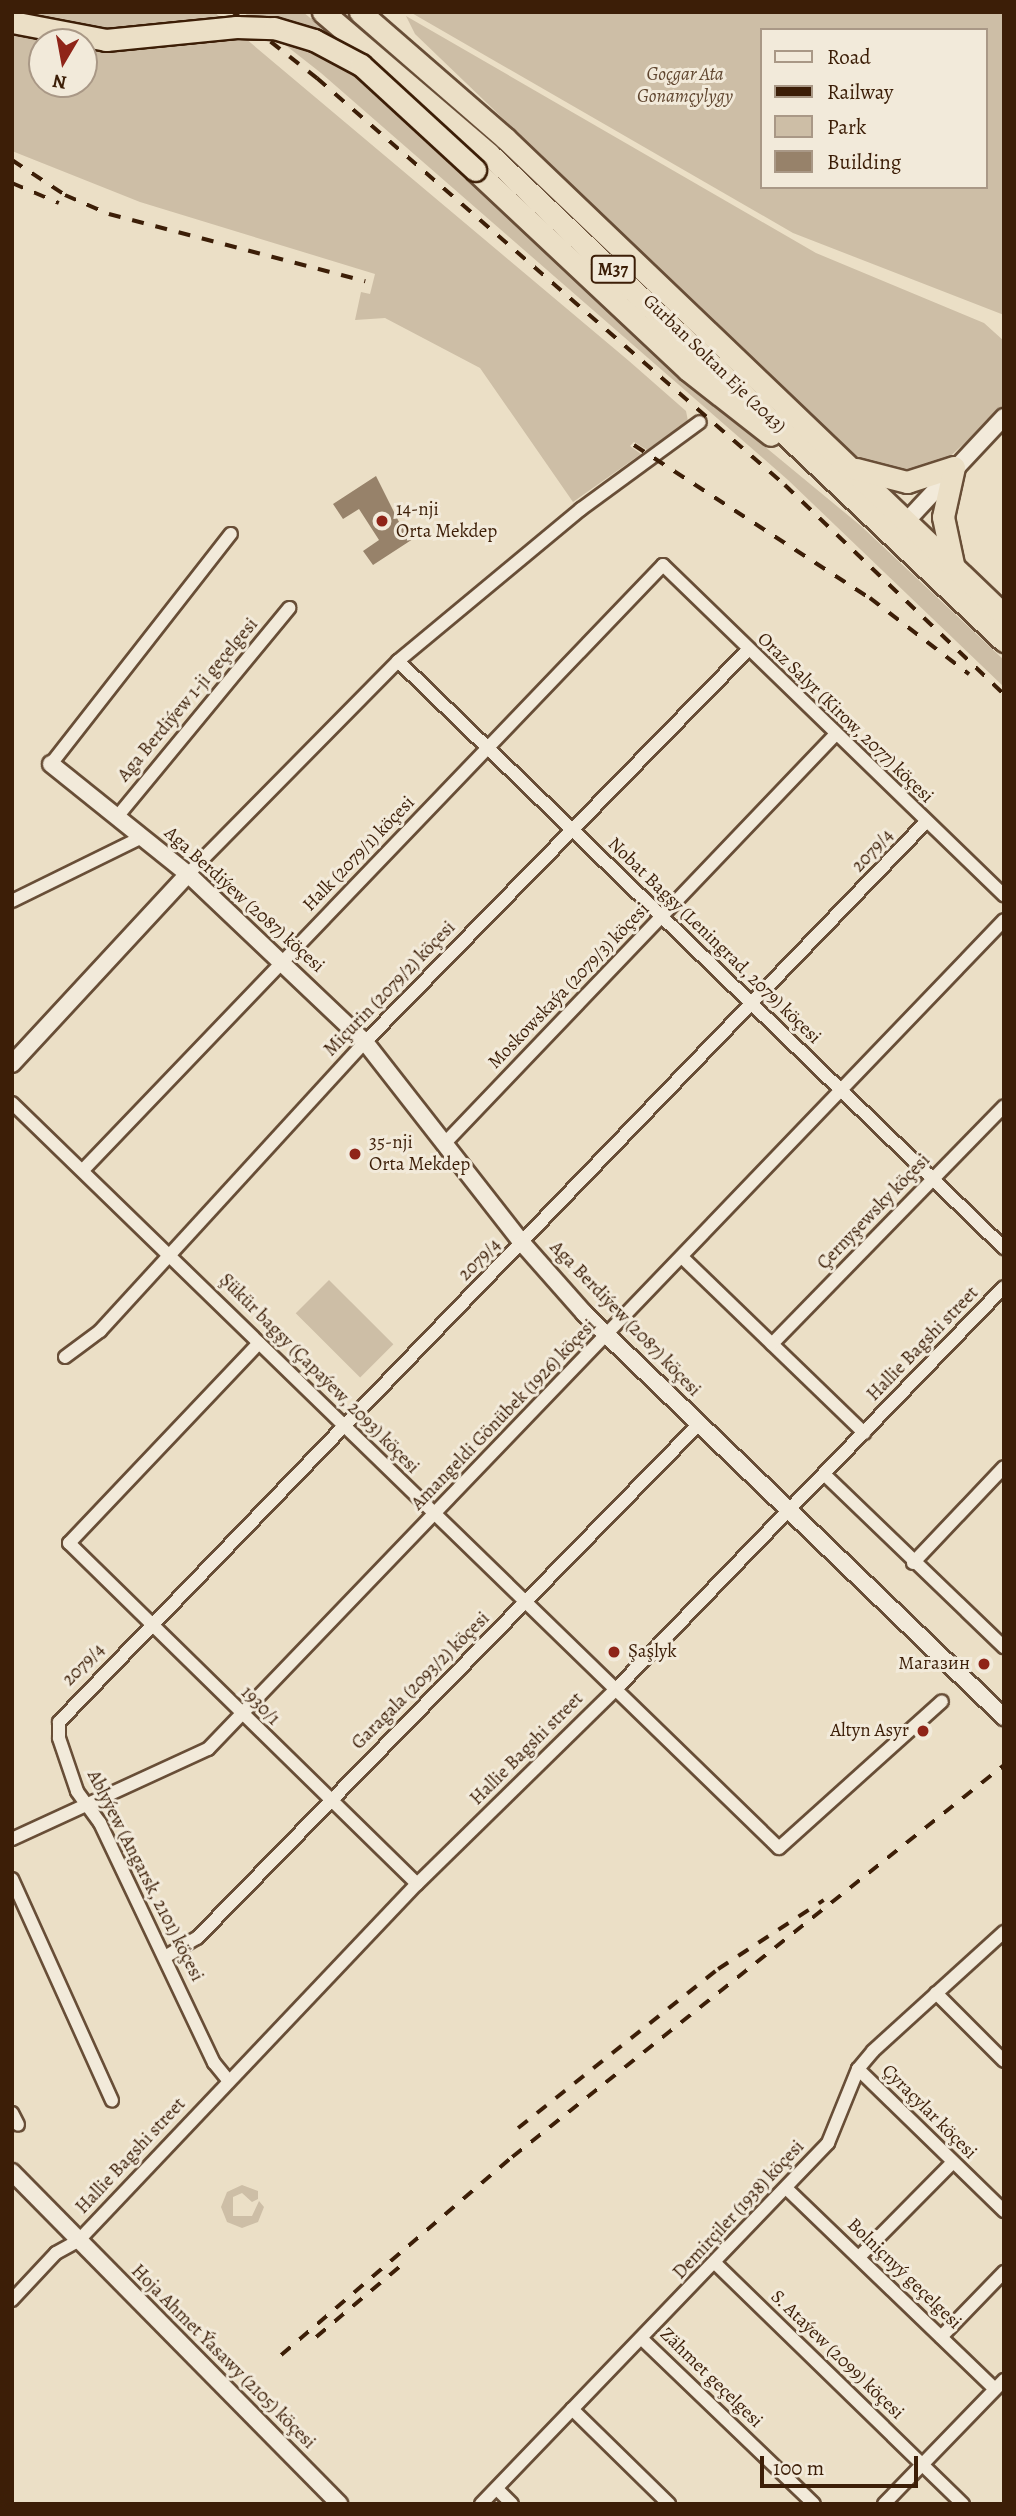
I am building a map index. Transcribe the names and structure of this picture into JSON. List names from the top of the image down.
{
  "streets": {
    "highway": ["M37", "Gurban Soltan Eje (2043)"],
    "street": [
      "Aga Berdiýew 1-ji geçelgesi",
      "Oraz Salyr (Kirow, 2077) köçesi",
      "2079/4",
      "Halk (2079/1) köçesi",
      "Aga Berdiýew (2087) köçesi",
      "Nobat Bagşy (Leningrad, 2079) köçesi",
      "Moskowskaýa (2079/3) köçesi",
      "Miçurin (2079/2) köçesi",
      "Çernyşewsky köçesi",
      "Hallie Bagshi street",
      "Şükür bagşy (Çapaýew, 2093) köçesi",
      "Amangeldi Gönübek (1926) köçesi",
      "Garagala (2093/2) köçesi",
      "1930/1",
      "Ablyýew (Angarsk, 2101) köçesi",
      "Çyraçylar köçesi",
      "Demirçiler (1938) köçesi",
      "Bolniçnyý geçelgesi",
      "S. Ataýew (2099) köçesi",
      "Hoja Ahmet Ýasawy (2105) köçesi",
      "Zähmet geçelgesi"
    ]
  },
  "crossings": [
    ["Aga Berdiýew 1-ji geçelgesi", "Aga Berdiýew (2087) köçesi"],
    ["Oraz Salyr (Kirow, 2077) köçesi", "2079/4"],
    ["Oraz Salyr (Kirow, 2077) köçesi", "Halk (2079/1) köçesi"],
    ["Oraz Salyr (Kirow, 2077) köçesi", "Moskowskaýa (2079/3) köçesi"],
    ["Oraz Salyr (Kirow, 2077) köçesi", "Miçurin (2079/2) köçesi"],
    ["2079/4", "Aga Berdiýew (2087) köçesi"],
    ["2079/4", "Nobat Bagşy (Leningrad, 2079) köçesi"],
    ["2079/4", "Şükür bagşy (Çapaýew, 2093) köçesi"],
    ["2079/4", "1930/1"],
    ["2079/4", "Ablyýew (Angarsk, 2101) köçesi"],
    ["Halk (2079/1) köçesi", "Aga Berdiýew (2087) köçesi"],
    ["Halk (2079/1) köçesi", "Nobat Bagşy (Leningrad, 2079) köçesi"],
    ["Halk (2079/1) köçesi", "Şükür bagşy (Çapaýew, 2093) köçesi"],
    ["Aga Berdiýew (2087) köçesi", "Moskowskaýa (2079/3) köçesi"],
    ["Aga Berdiýew (2087) köçesi", "Miçurin (2079/2) köçesi"],
    ["Aga Berdiýew (2087) köçesi", "Hallie Bagshi street"],
    ["Aga Berdiýew (2087) köçesi", "Amangeldi Gönübek (1926) köçesi"],
    ["Aga Berdiýew (2087) köçesi", "Garagala (2093/2) köçesi"],
    ["Nobat Bagşy (Leningrad, 2079) köçesi", "Moskowskaýa (2079/3) köçesi"],
    ["Nobat Bagşy (Leningrad, 2079) köçesi", "Miçurin (2079/2) köçesi"],
    ["Nobat Bagşy (Leningrad, 2079) köçesi", "Çernyşewsky köçesi"],
    ["Nobat Bagşy (Leningrad, 2079) köçesi", "Amangeldi Gönübek (1926) köçesi"],
    ["Miçurin (2079/2) köçesi", "Şükür bagşy (Çapaýew, 2093) köçesi"],
    ["Hallie Bagshi street", "Şükür bagşy (Çapaýew, 2093) köçesi"],
    ["Hallie Bagshi street", "1930/1"],
    ["Hallie Bagshi street", "Ablyýew (Angarsk, 2101) köçesi"],
    ["Hallie Bagshi street", "Hoja Ahmet Ýasawy (2105) köçesi"],
    ["Şükür bagşy (Çapaýew, 2093) köçesi", "Amangeldi Gönübek (1926) köçesi"],
    ["Şükür bagşy (Çapaýew, 2093) köçesi", "Garagala (2093/2) köçesi"],
    ["Şükür bagşy (Çapaýew, 2093) köçesi", "1930/1"],
    ["Amangeldi Gönübek (1926) köçesi", "1930/1"],
    ["Amangeldi Gönübek (1926) köçesi", "Ablyýew (Angarsk, 2101) köçesi"],
    ["Garagala (2093/2) köçesi", "1930/1"],
    ["Garagala (2093/2) köçesi", "Ablyýew (Angarsk, 2101) köçesi"],
    ["Çyraçylar köçesi", "Demirçiler (1938) köçesi"],
    ["Demirçiler (1938) köçesi", "Bolniçnyý geçelgesi"],
    ["Demirçiler (1938) köçesi", "S. Ataýew (2099) köçesi"],
    ["Demirçiler (1938) köçesi", "Zähmet geçelgesi"]
  ],
  "parks": ["Goçgar Ata Gonamçylygy"],
  "places": [
    "14-nji Orta Mekdep",
    "35-nji Orta Mekdep",
    "Şaşlyk",
    "Магазин",
    "Altyn Asyr"
  ],
  "legend": [
    "Road",
    "Railway",
    "Park",
    "Building"
  ],
  "scale_bar": "100 m",
  "north": "bottom"
}
